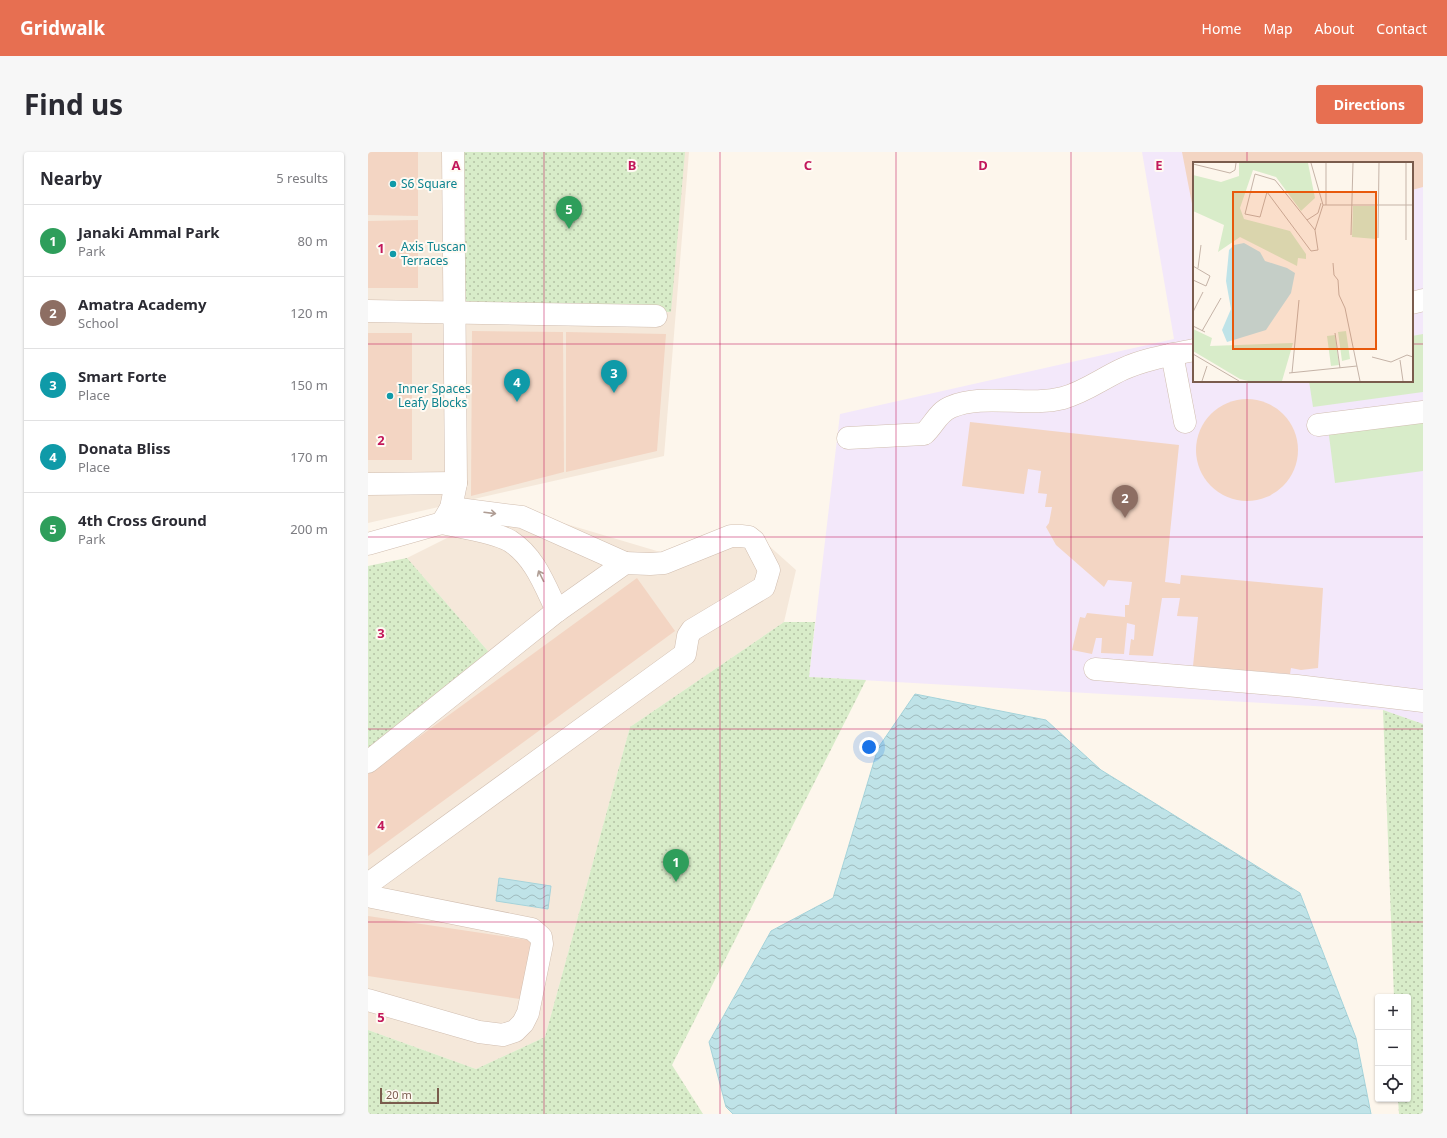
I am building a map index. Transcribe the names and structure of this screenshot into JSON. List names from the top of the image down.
{
  "places": ["S6 Square", "Axis Tuscan Terraces", "Inner Spaces Leafy Blocks"],
  "scale_bar": "20 m",
  "page": {
    "header": "Gridwalk",
    "nav": [
      "Home",
      "Map",
      "About",
      "Contact"
    ],
    "title": "Find us",
    "buttons": "Directions",
    "heading": ["Nearby", "5 results"],
    "pins": [
      "5",
      "3",
      "4",
      "2",
      "1"
    ],
    "list": [
      {
        "mark": "1",
        "name": "Janaki Ammal Park",
        "note": "Park",
        "value": "80 m"
      },
      {
        "mark": "2",
        "name": "Amatra Academy",
        "note": "School",
        "value": "120 m"
      },
      {
        "mark": "3",
        "name": "Smart Forte",
        "note": "Place",
        "value": "150 m"
      },
      {
        "mark": "4",
        "name": "Donata Bliss",
        "note": "Place",
        "value": "170 m"
      },
      {
        "mark": "5",
        "name": "4th Cross Ground",
        "note": "Park",
        "value": "200 m"
      }
    ],
    "map_buttons": ["+", "−"],
    "scale": "20 m"
  },
  "grid": {
    "columns": [
      "A",
      "B",
      "C",
      "D",
      "E"
    ],
    "rows": [
      "1",
      "2",
      "3",
      "4",
      "5"
    ]
  }
}
